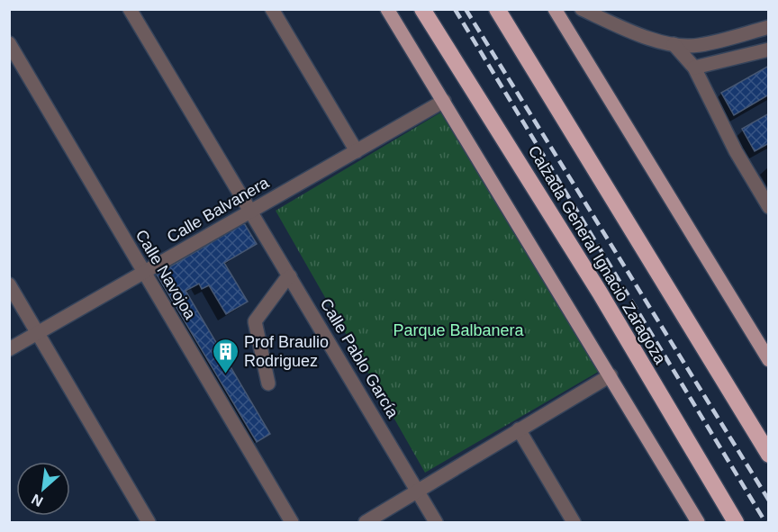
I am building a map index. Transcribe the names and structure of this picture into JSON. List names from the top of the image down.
{
  "streets": {
    "highway": ["Calzada General Ignacio Zaragoza"],
    "street": ["Calle Balvanera", "Calle Navojoa", "Calle Pablo García"]
  },
  "crossings": [
    ["Calle Balvanera", "Calle Navojoa"],
    ["Calle Balvanera", "Calle Pablo García"]
  ],
  "parks": ["Parque Balbanera"],
  "places": {
    "building": ["Prof Braulio Rodriguez"]
  },
  "north": "bottom left"
}
